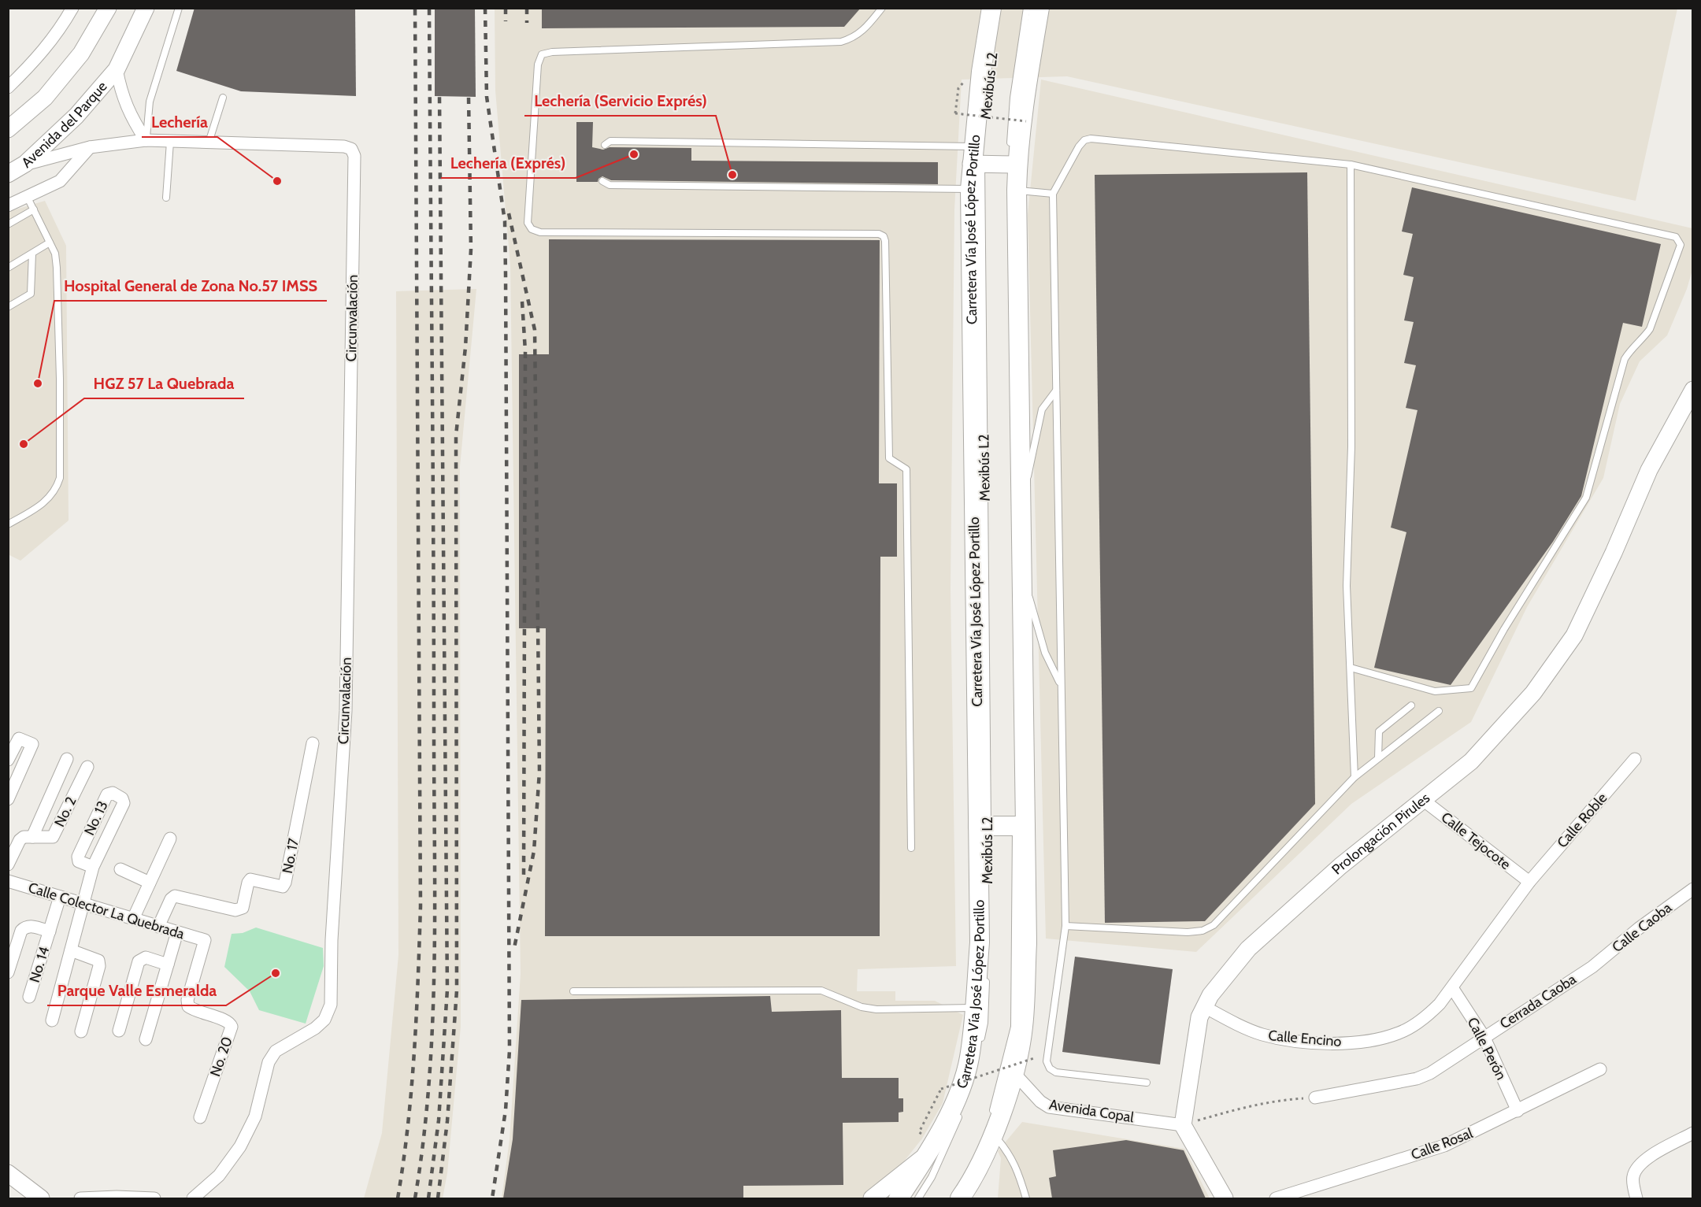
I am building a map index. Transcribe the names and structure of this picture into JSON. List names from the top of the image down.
{
  "streets": {
    "main road": ["Avenida del Parque", "Carretera Vía José López Portillo", "Prolongación Pirules"],
    "street": [
      "Circunvalación",
      "No. 2",
      "No. 13",
      "Calle Roble",
      "Calle Tejocote",
      "No. 17",
      "Calle Colector La Quebrada",
      "Calle Caoba",
      "No. 14",
      "Cerrada Caoba",
      "Calle Encino",
      "Calle Perón",
      "No. 20",
      "Avenida Copal",
      "Calle Rosal"
    ],
    "lane": ["Mexibús L2"]
  },
  "crossings": [
    ["Mexibús L2", "Carretera Vía José López Portillo"],
    ["No. 13", "Calle Colector La Quebrada"],
    ["Calle Roble", "Calle Tejocote"],
    ["Calle Roble", "Calle Encino"],
    ["Calle Roble", "Calle Perón"],
    ["Prolongación Pirules", "Calle Tejocote"],
    ["Prolongación Pirules", "Calle Encino"],
    ["Prolongación Pirules", "Avenida Copal"],
    ["No. 17", "Calle Colector La Quebrada"],
    ["Calle Colector La Quebrada", "No. 14"],
    ["Calle Colector La Quebrada", "No. 20"],
    ["Calle Caoba", "Cerrada Caoba"],
    ["Cerrada Caoba", "Calle Perón"],
    ["Calle Encino", "Calle Perón"],
    ["Calle Perón", "Calle Rosal"]
  ],
  "places": [
    "Lechería (Exprés)",
    "Lechería (Servicio Exprés)",
    "Lechería",
    "Hospital General de Zona No.57 IMSS",
    "HGZ 57 La Quebrada",
    "Parque Valle Esmeralda"
  ]
}
